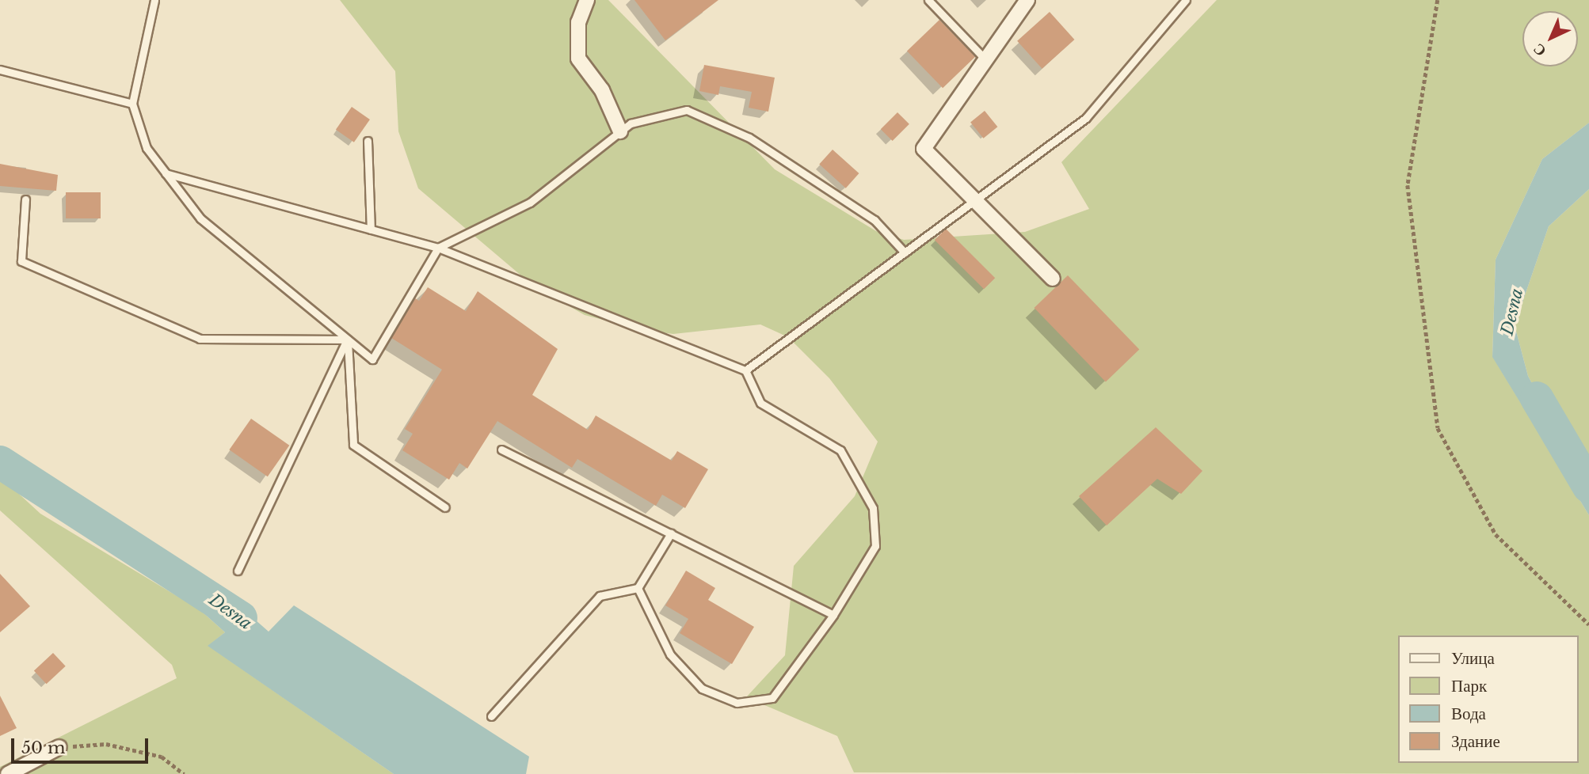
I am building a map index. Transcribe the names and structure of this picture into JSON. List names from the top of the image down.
{
  "water": ["Desna"],
  "legend": [
    "Улица",
    "Парк",
    "Вода",
    "Здание"
  ],
  "scale_bar": "50 m",
  "north": "bottom left"
}
